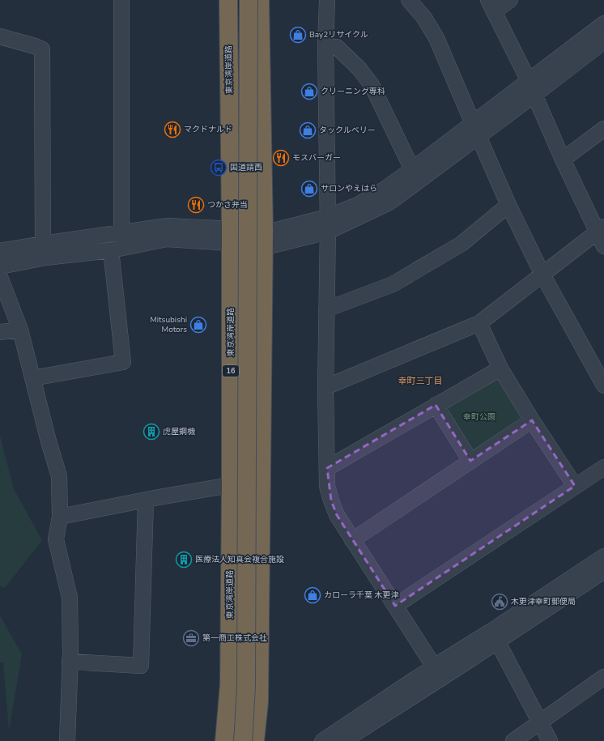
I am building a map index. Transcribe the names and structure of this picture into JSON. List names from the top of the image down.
{
  "streets": {
    "highway": ["東京湾岸道路", "16"]
  },
  "districts": ["幸町三丁目"],
  "parks": ["幸町公園"],
  "places": {
    "shop": [
      "Bay2リサイクル",
      "クリーニング専科",
      "タックルベリー",
      "サロンやえはら",
      "Mitsubishi Motors",
      "カローラ千葉 木更津"
    ],
    "restaurant": ["マクドナルド", "モスバーガー", "つかさ弁当"],
    "bus stop": ["国道請西"],
    "building": ["虎屋鋼機", "医療法人知真会複合施設"],
    "public building": ["木更津幸町郵便局"],
    "office": ["第一商工株式会社"]
  }
}
